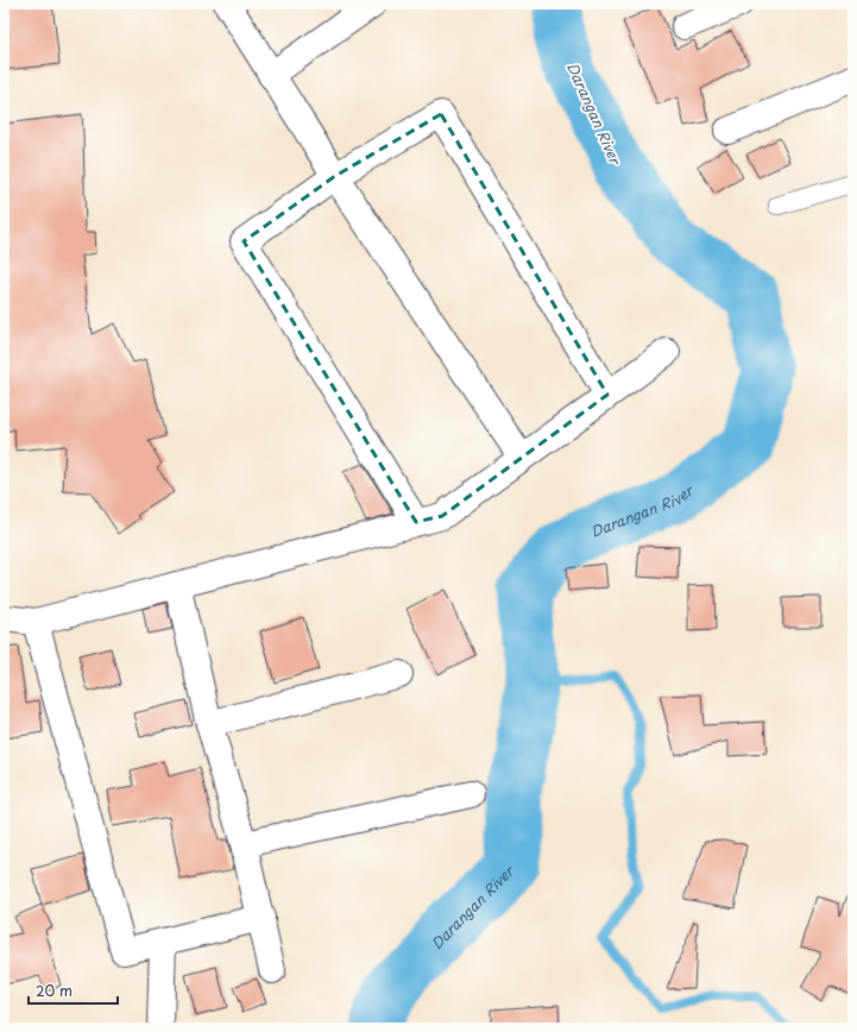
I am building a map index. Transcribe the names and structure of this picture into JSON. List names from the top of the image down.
{
  "water": ["Darangan River"],
  "scale_bar": "20 m"
}
